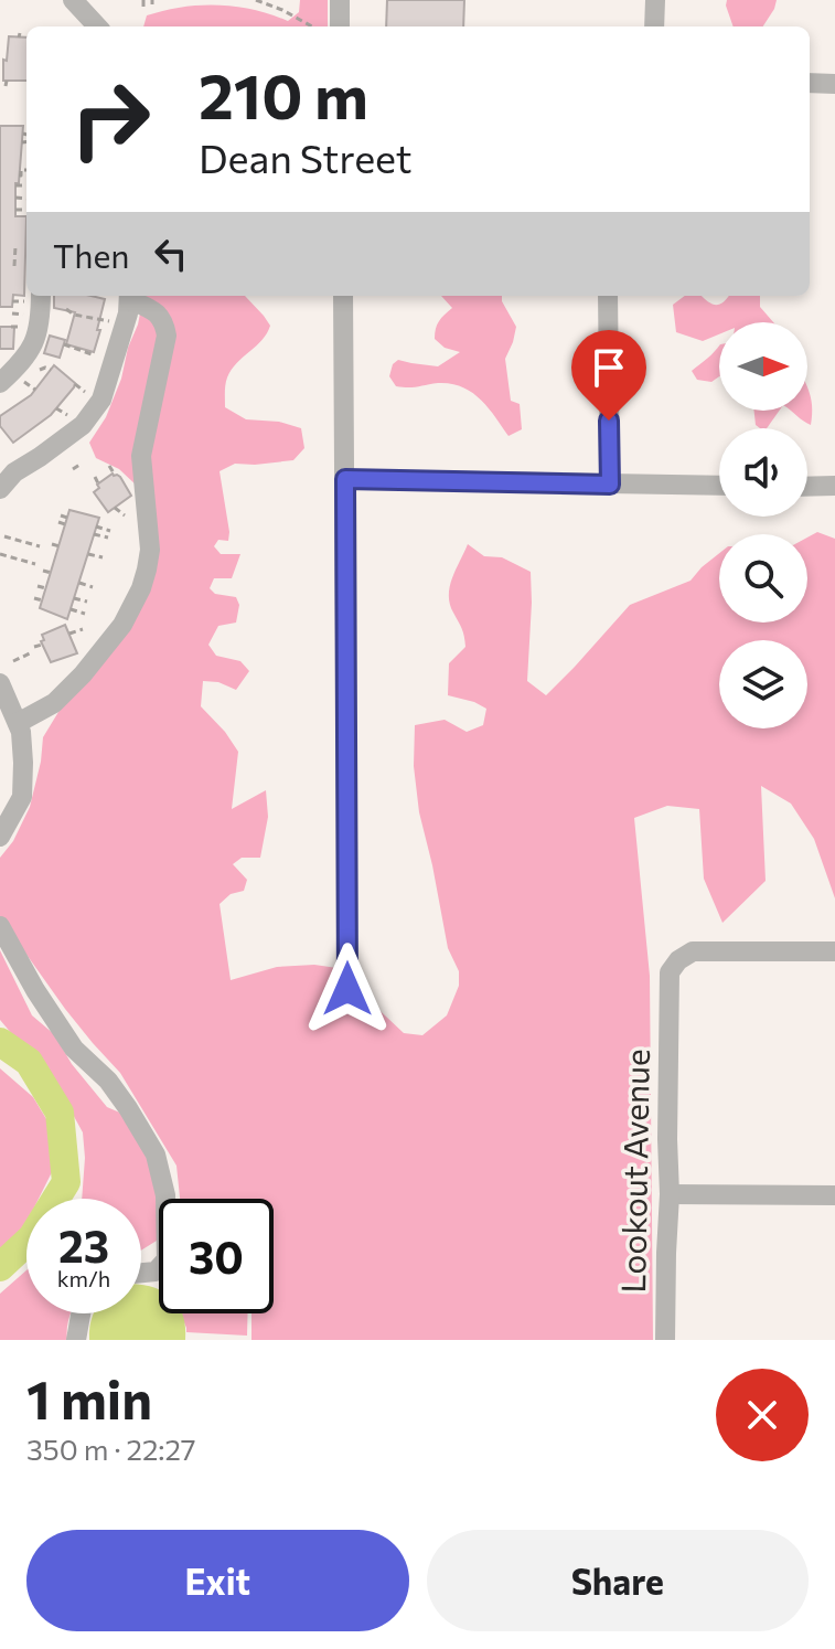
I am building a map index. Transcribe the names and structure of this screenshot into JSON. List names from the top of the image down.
{
  "streets": {
    "street": ["Lookout Avenue"]
  },
  "north": "right",
  "page": {
    "turn": ["210 m", "Dean Street"],
    "then": "Then",
    "speed": "23 km/h",
    "limit": "30",
    "heading": ["1 min", "350 m · 22:27"],
    "buttons": ["Exit", "Share"]
  }
}
